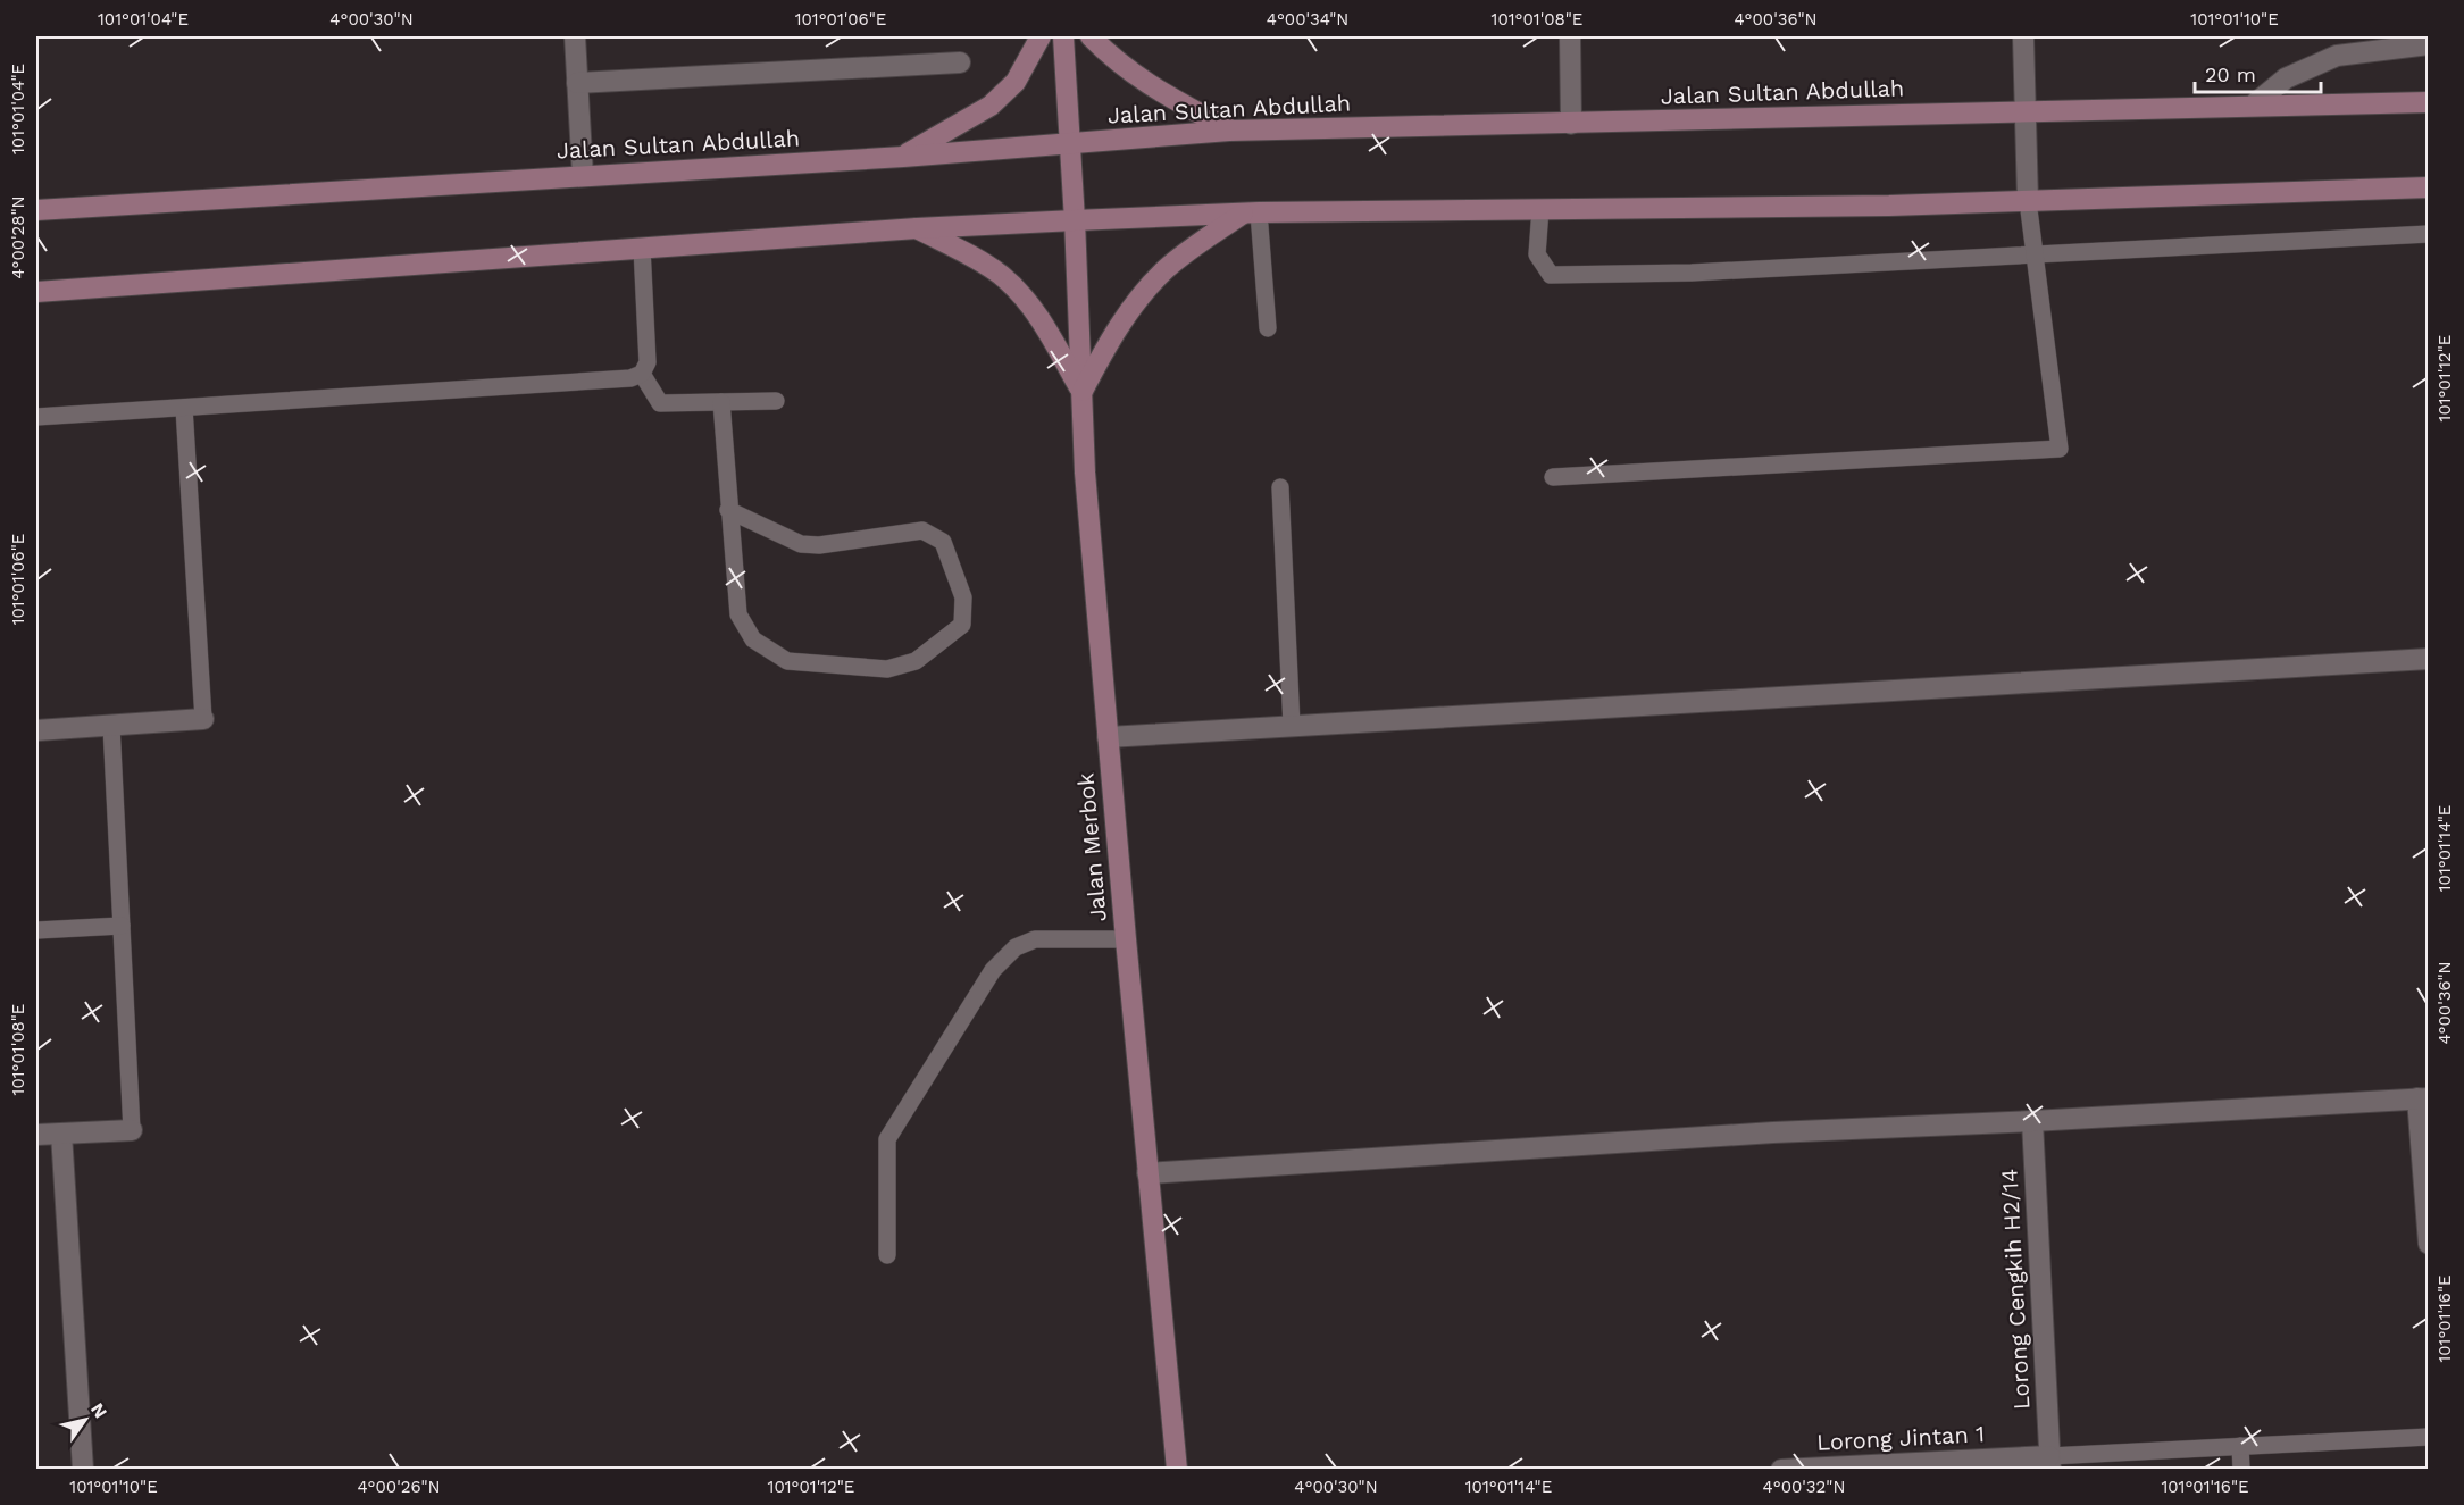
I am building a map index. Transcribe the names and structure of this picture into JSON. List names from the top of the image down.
{
  "streets": {
    "main road": ["Jalan Sultan Abdullah", "Jalan Merbok"],
    "street": ["Lorong Cengkih H2/14", "Lorong Jintan 1"]
  },
  "crossings": [
    ["Jalan Sultan Abdullah", "Jalan Merbok"],
    ["Lorong Cengkih H2/14", "Lorong Jintan 1"]
  ],
  "scale_bar": "20 m",
  "north": "top right",
  "coordinates": [
    "101°01'04\"E",
    "4°00'30\"N",
    "101°01'06\"E",
    "4°00'34\"N",
    "101°01'08\"E",
    "4°00'36\"N",
    "101°01'10\"E",
    "4°00'28\"N",
    "101°01'12\"E",
    "101°01'14\"E",
    "101°01'16\"E",
    "4°00'26\"N",
    "4°00'32\"N"
  ]
}
